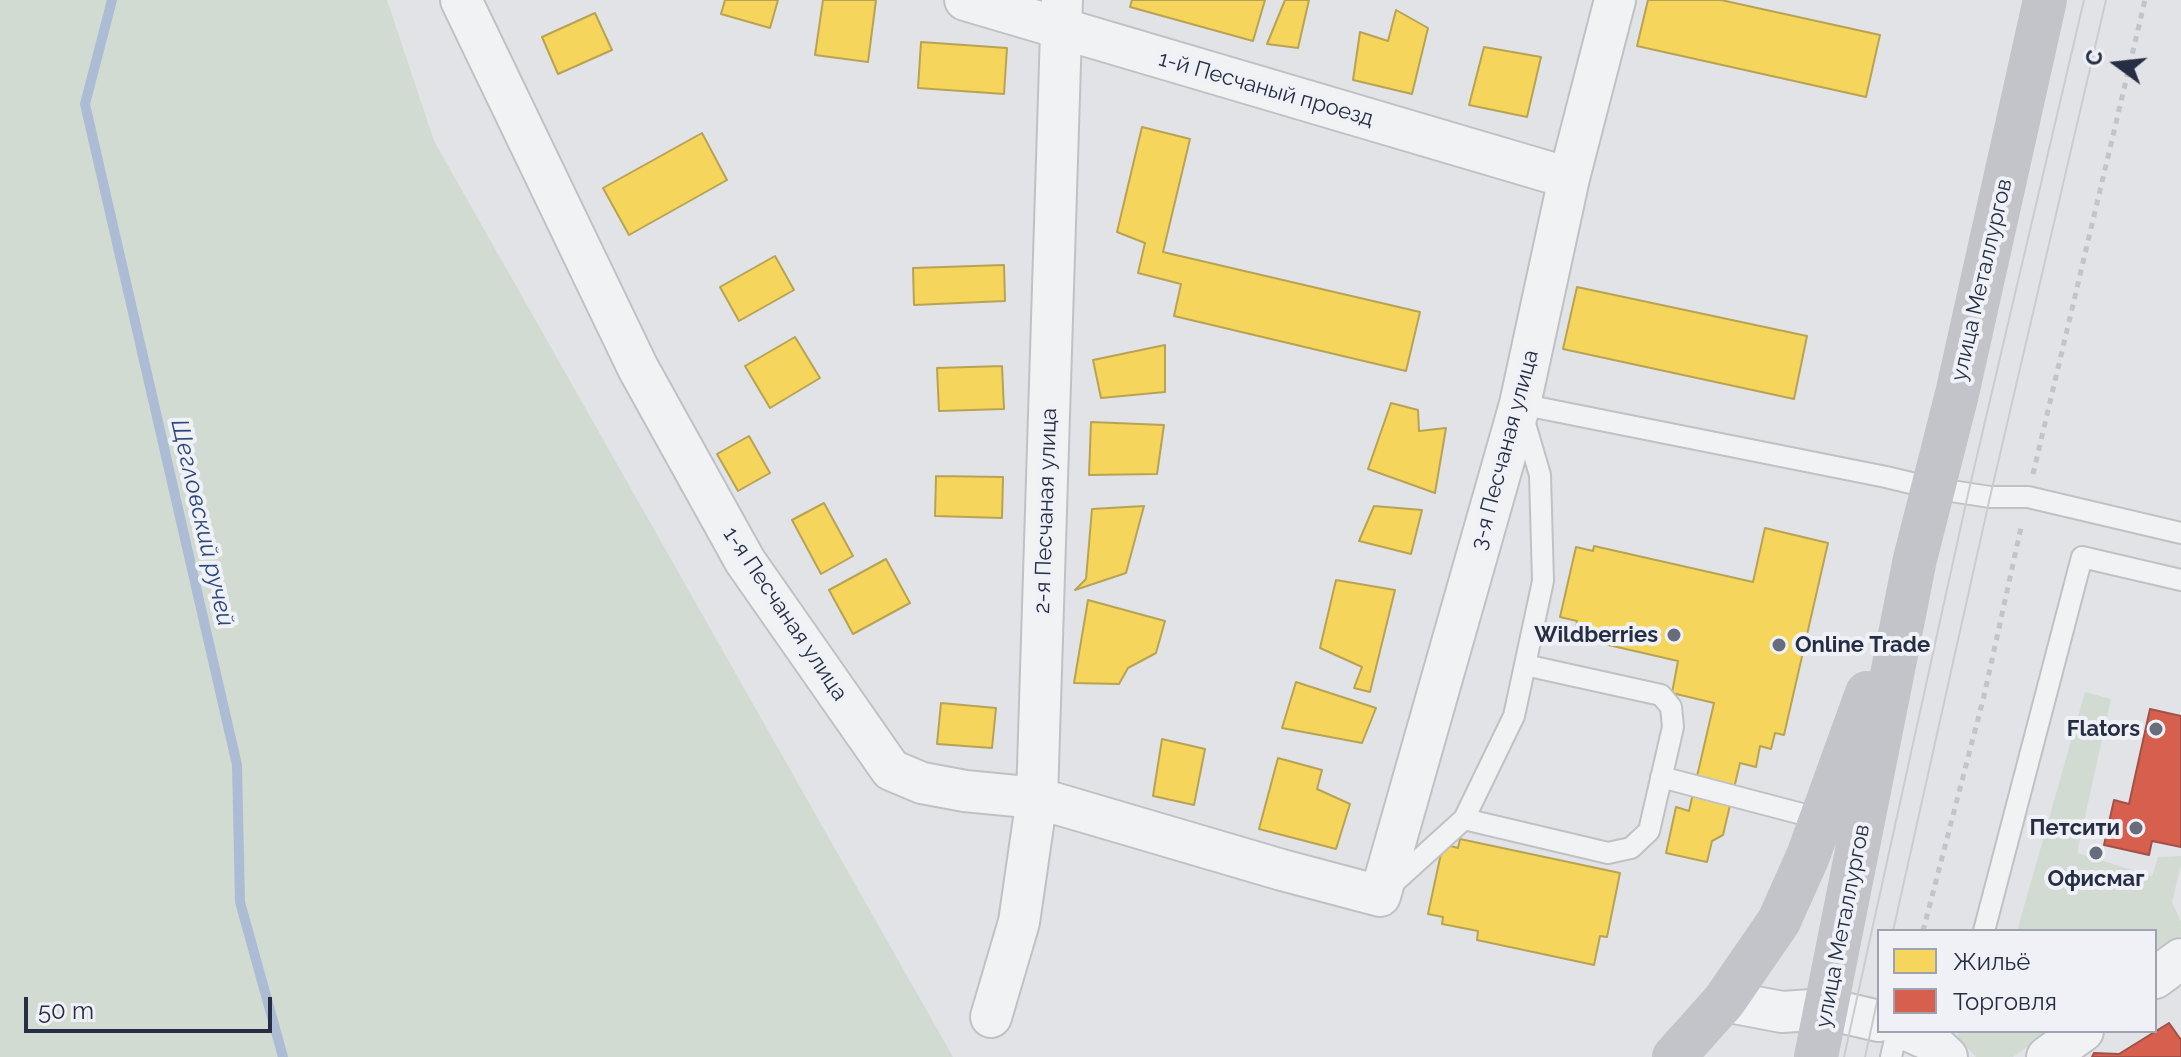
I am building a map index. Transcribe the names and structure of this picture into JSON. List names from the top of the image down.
{
  "streets": {
    "main road": ["улица Металлургов"],
    "street": [
      "1-й Песчаный проезд",
      "3-я Песчаная улица",
      "2-я Песчаная улица",
      "1-я Песчаная улица"
    ]
  },
  "crossings": [
    ["1-й Песчаный проезд", "3-я Песчаная улица"],
    ["1-й Песчаный проезд", "2-я Песчаная улица"],
    ["3-я Песчаная улица", "1-я Песчаная улица"],
    ["2-я Песчаная улица", "1-я Песчаная улица"]
  ],
  "water": ["Щегловский ручей"],
  "places": [
    "Wildberries",
    "Online Trade",
    "Flators",
    "Петсити",
    "Офисмаг"
  ],
  "legend": ["Жильё", "Торговля"],
  "scale_bar": "50 m",
  "north": "left"
}
